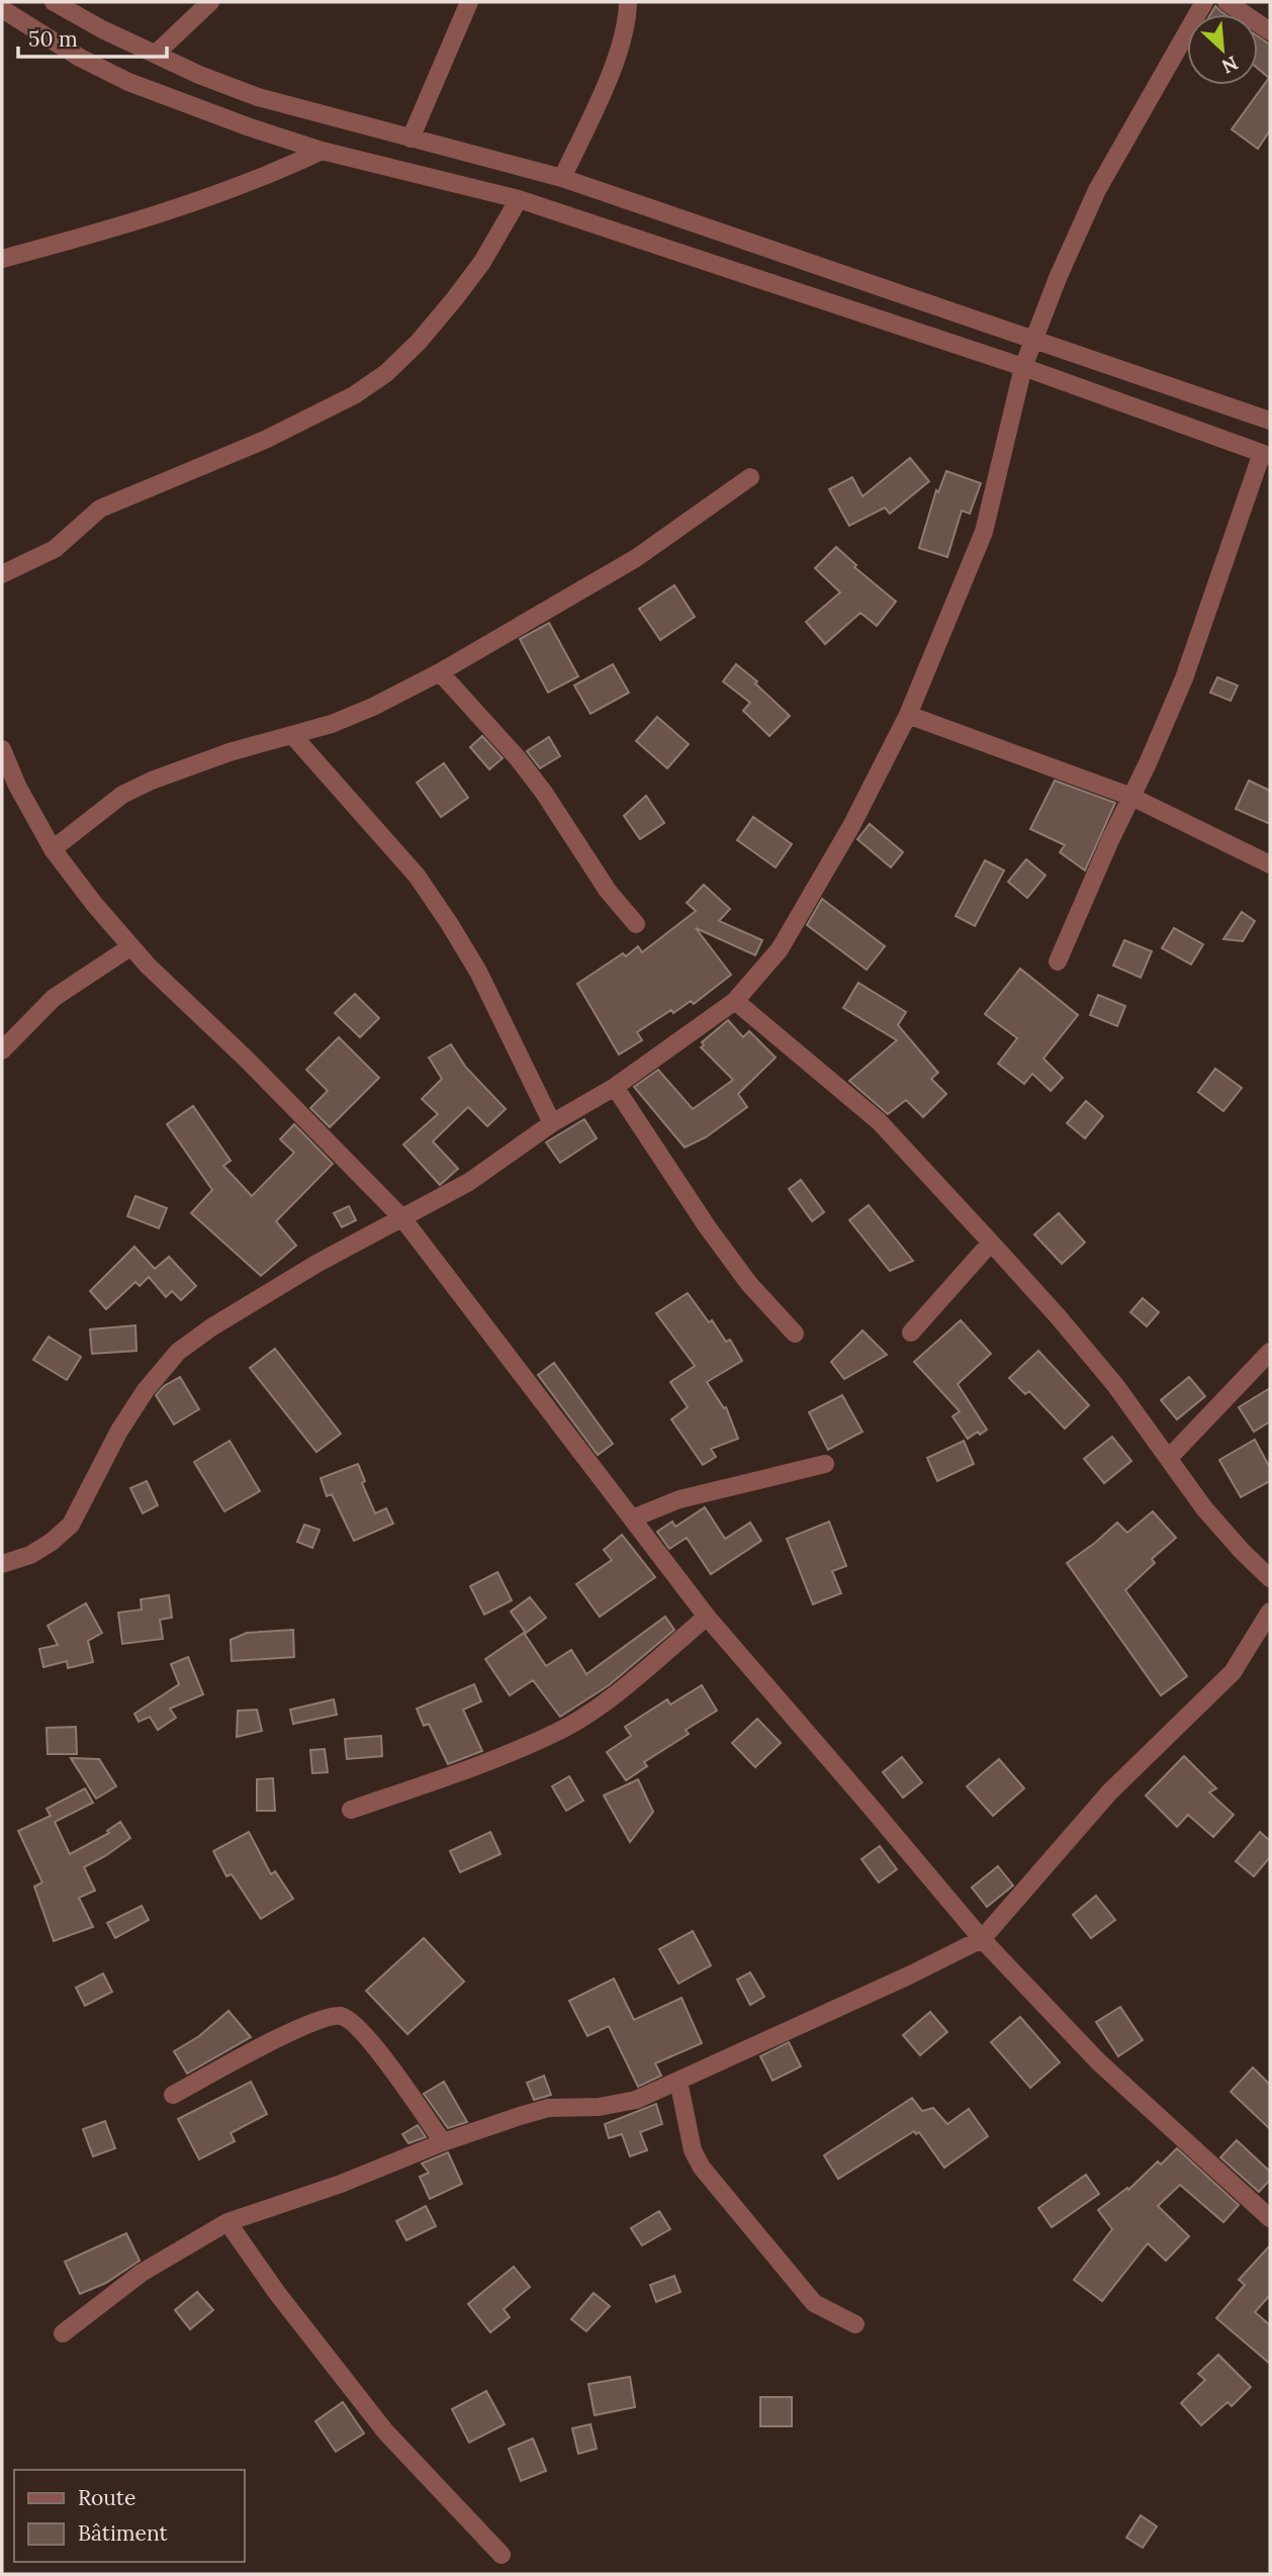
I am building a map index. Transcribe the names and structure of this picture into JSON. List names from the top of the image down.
{
  "legend": ["Route", "Bâtiment"],
  "scale_bar": "50 m",
  "north": "bottom right"
}
